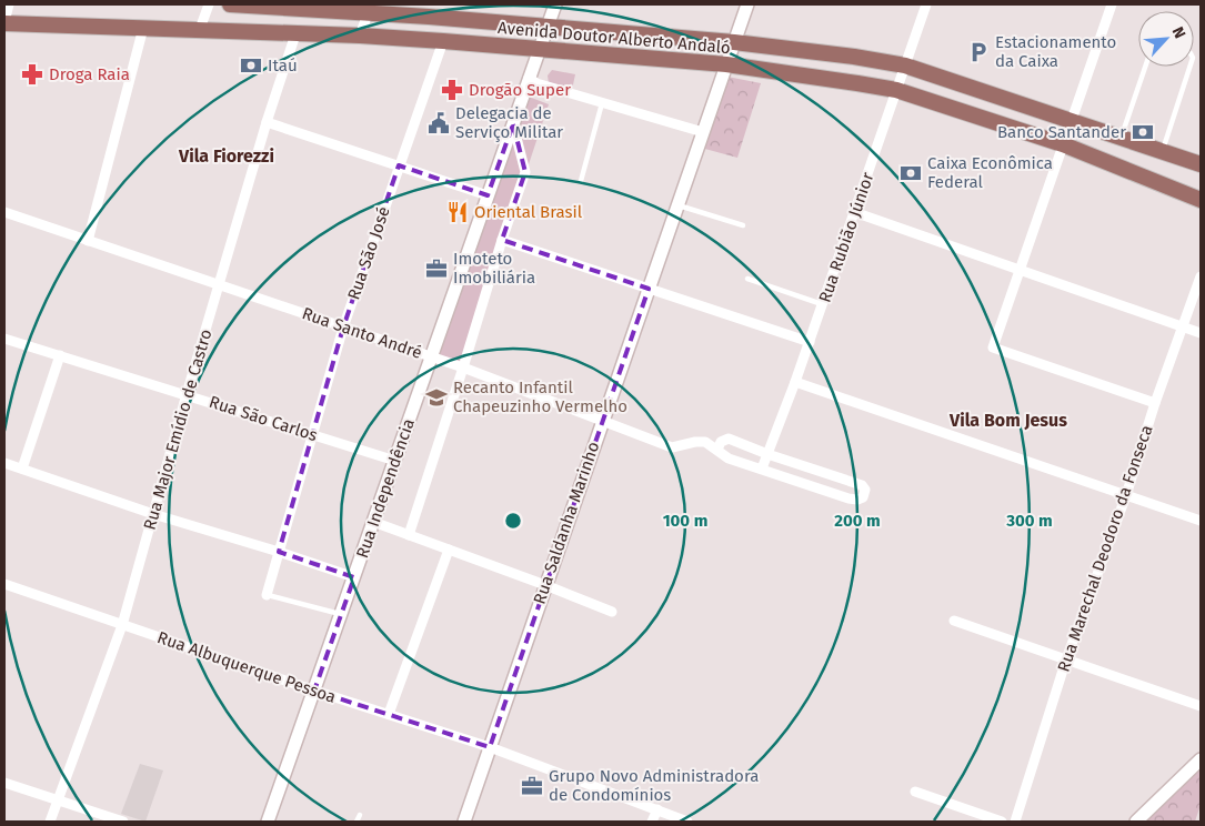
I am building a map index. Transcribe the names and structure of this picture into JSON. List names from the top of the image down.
{
  "streets": {
    "main road": ["Avenida Doutor Alberto Andaló"],
    "street": [
      "Rua Rubião Júnior",
      "Rua São José",
      "Rua Santo André",
      "Rua São Carlos",
      "Rua Major Emídio de Castro",
      "Rua Independência",
      "Rua Saldanha Marinho",
      "Rua Marechal Deodoro da Fonseca",
      "Rua Albuquerque Pessoa"
    ]
  },
  "crossings": [
    ["Avenida Doutor Alberto Andaló", "Rua Rubião Júnior"],
    ["Avenida Doutor Alberto Andaló", "Rua São José"],
    ["Avenida Doutor Alberto Andaló", "Rua Major Emídio de Castro"],
    ["Avenida Doutor Alberto Andaló", "Rua Independência"],
    ["Avenida Doutor Alberto Andaló", "Rua Saldanha Marinho"],
    ["Rua Rubião Júnior", "Rua Santo André"],
    ["Rua São José", "Rua Santo André"],
    ["Rua São José", "Rua São Carlos"],
    ["Rua Santo André", "Rua Major Emídio de Castro"],
    ["Rua Santo André", "Rua Independência"],
    ["Rua Santo André", "Rua Saldanha Marinho"],
    ["Rua São Carlos", "Rua Major Emídio de Castro"],
    ["Rua São Carlos", "Rua Independência"],
    ["Rua Major Emídio de Castro", "Rua Albuquerque Pessoa"],
    ["Rua Independência", "Rua Albuquerque Pessoa"],
    ["Rua Saldanha Marinho", "Rua Albuquerque Pessoa"]
  ],
  "districts": ["Vila Fiorezzi", "Vila Bom Jesus"],
  "places": {
    "parking": ["Estacionamento da Caixa"],
    "bank": ["Itaú", "Banco Santander", "Caixa Econômica Federal"],
    "pharmacy": ["Droga Raia", "Drogão Super"],
    "public building": ["Delegacia de Serviço Militar"],
    "restaurant": ["Oriental Brasil"],
    "office": ["Imoteto Imobiliária", "Grupo Novo Administradora de Condomínios"],
    "school or university": ["Recanto Infantil Chapeuzinho Vermelho"]
  },
  "north": "top right",
  "rings": ["100 m", "200 m", "300 m"]
}
